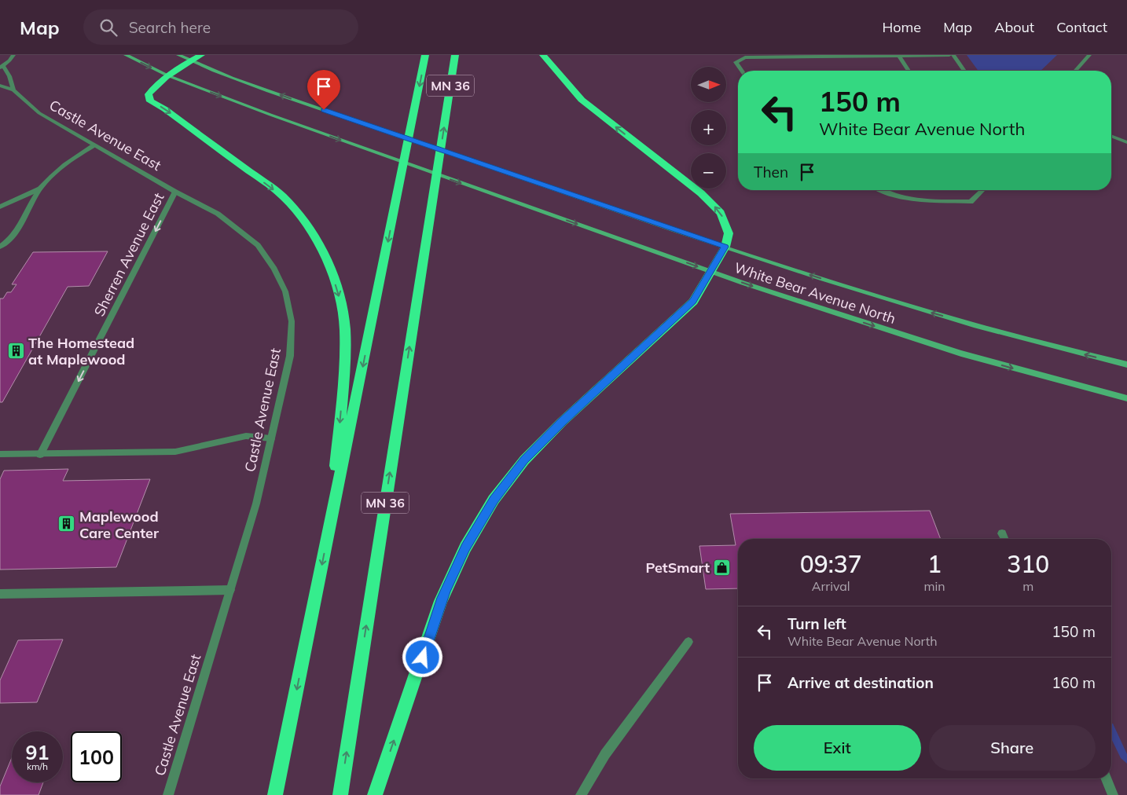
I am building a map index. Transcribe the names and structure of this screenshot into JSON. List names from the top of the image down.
{
  "streets": {
    "highway": ["MN 36"],
    "main road": ["White Bear Avenue North"],
    "street": ["Castle Avenue East", "Sherren Avenue East"]
  },
  "crossings": [
    ["Castle Avenue East", "Sherren Avenue East"]
  ],
  "one_way": ["Sherren Avenue East"],
  "places": {
    "building": ["The Homestead at Maplewood", "Maplewood Care Center"],
    "shop": ["PetSmart"]
  },
  "north": "right",
  "page": {
    "header": "Map",
    "search": "Search here",
    "nav": [
      "Home",
      "Map",
      "About",
      "Contact"
    ],
    "map_buttons": ["+", "−"],
    "turn": ["150 m", "White Bear Avenue North"],
    "then": "Then",
    "eta": [
      "09:37",
      "Arrival",
      "1",
      "min",
      "310",
      "m"
    ],
    "list": [
      {
        "name": "Turn left",
        "note": "White Bear Avenue North",
        "value": "150 m"
      },
      {
        "name": "Arrive at destination",
        "value": "160 m"
      }
    ],
    "buttons": ["Exit", "Share"],
    "speed": "91 km/h",
    "limit": "100"
  }
}
